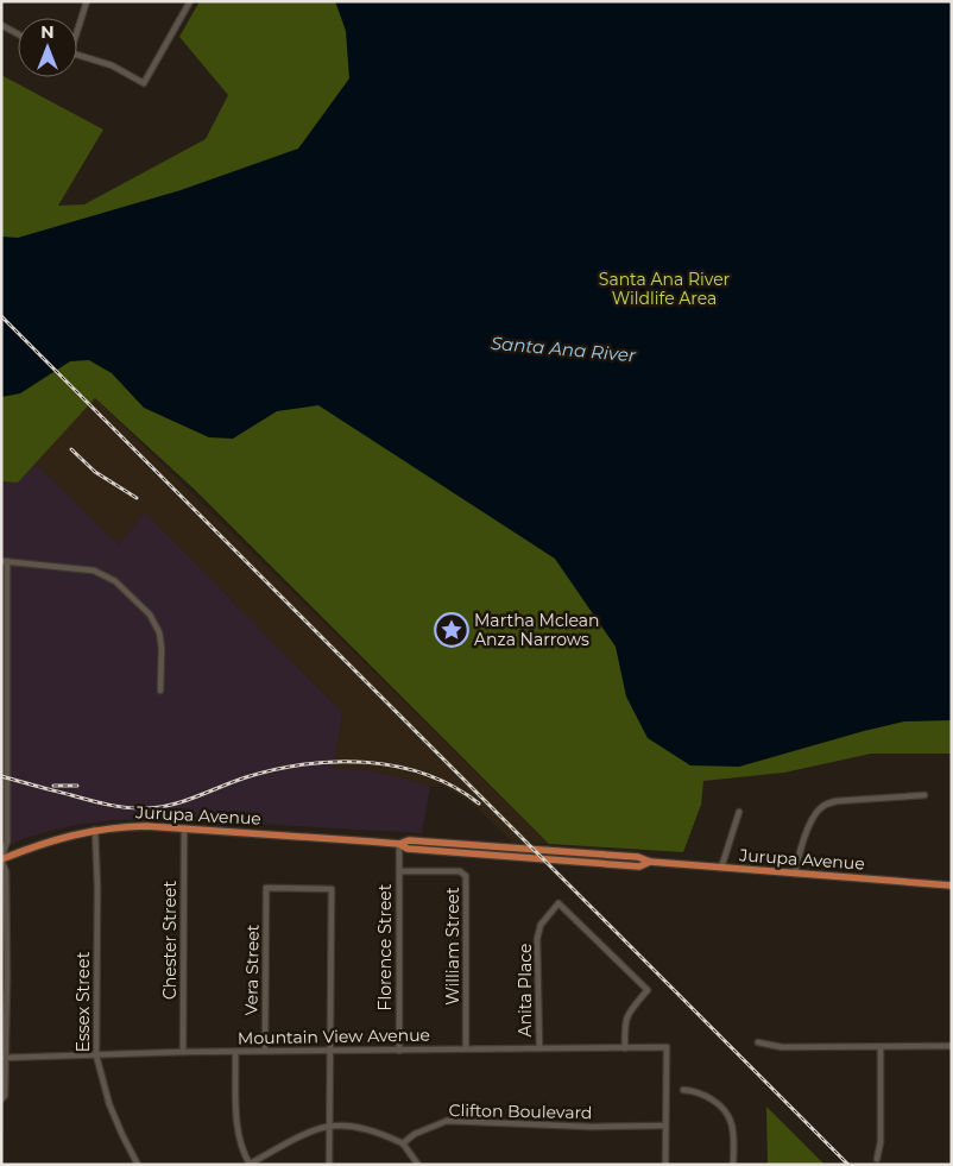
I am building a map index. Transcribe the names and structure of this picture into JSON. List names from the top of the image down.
{
  "streets": {
    "main road": ["Jurupa Avenue"],
    "street": [
      "Chester Street",
      "William Street",
      "Florence Street",
      "Vera Street",
      "Anita Place",
      "Essex Street",
      "Mountain View Avenue",
      "Clifton Boulevard"
    ]
  },
  "crossings": [
    ["Jurupa Avenue", "Chester Street"],
    ["Jurupa Avenue", "Florence Street"],
    ["Jurupa Avenue", "Essex Street"],
    ["Chester Street", "Mountain View Avenue"],
    ["William Street", "Florence Street"],
    ["William Street", "Mountain View Avenue"],
    ["Florence Street", "Mountain View Avenue"],
    ["Vera Street", "Mountain View Avenue"],
    ["Anita Place", "Mountain View Avenue"],
    ["Essex Street", "Mountain View Avenue"],
    ["Mountain View Avenue", "Clifton Boulevard"]
  ],
  "water": ["Santa Ana River"],
  "parks": ["Santa Ana River Wildlife Area"],
  "places": {
    "place": ["Martha Mclean Anza Narrows"]
  },
  "north": "top"
}
